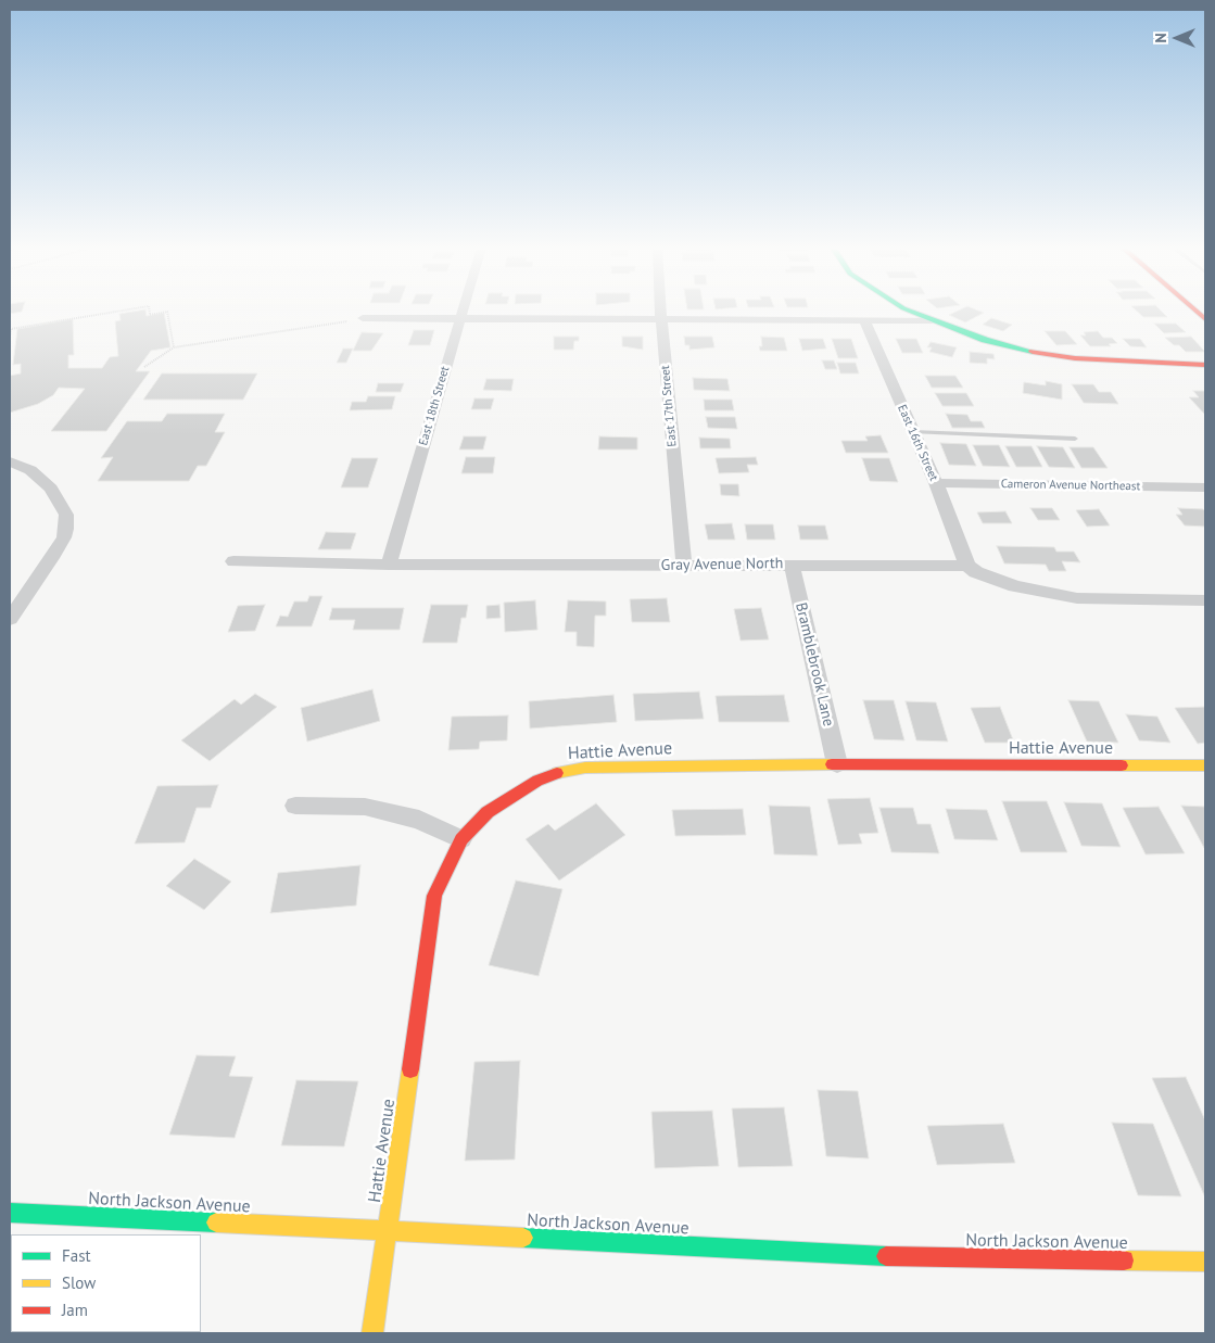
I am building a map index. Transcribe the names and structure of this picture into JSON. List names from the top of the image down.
{
  "streets": {
    "street": [
      "East 18th Street",
      "East 17th Street",
      "East 16th Street",
      "Cameron Avenue Northeast",
      "Gray Avenue North",
      "Bramblebrook Lane",
      "Hattie Avenue",
      "North Jackson Avenue"
    ]
  },
  "crossings": [
    ["East 18th Street", "Gray Avenue North"],
    ["East 17th Street", "Gray Avenue North"],
    ["East 16th Street", "Cameron Avenue Northeast"],
    ["East 16th Street", "Gray Avenue North"],
    ["Gray Avenue North", "Bramblebrook Lane"],
    ["Bramblebrook Lane", "Hattie Avenue"],
    ["Hattie Avenue", "North Jackson Avenue"]
  ],
  "legend": ["Fast", "Slow", "Jam"],
  "north": "left"
}
